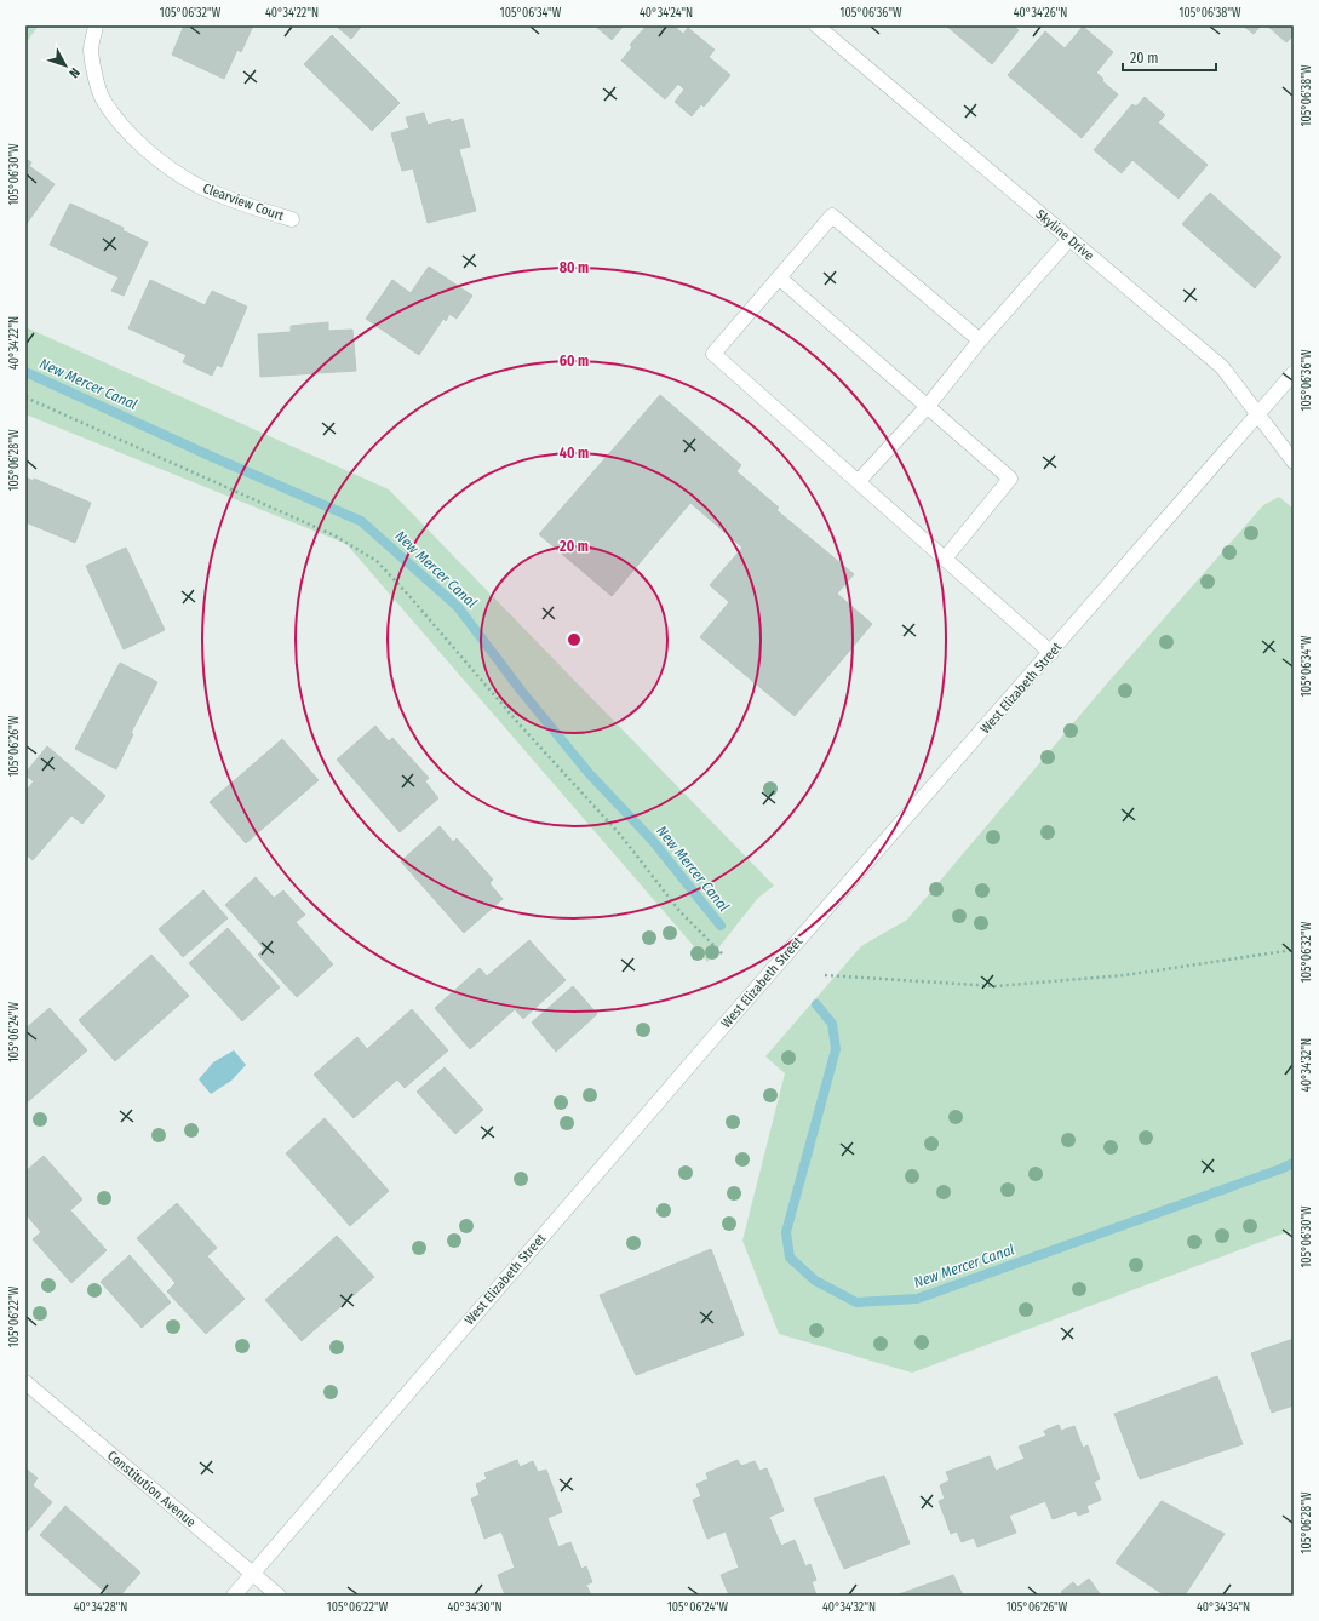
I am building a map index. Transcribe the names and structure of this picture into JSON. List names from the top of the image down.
{
  "streets": {
    "main road": [
      "Clearview Court",
      "Skyline Drive",
      "West Elizabeth Street",
      "Constitution Avenue"
    ]
  },
  "crossings": [
    ["Skyline Drive", "West Elizabeth Street"],
    ["West Elizabeth Street", "Constitution Avenue"]
  ],
  "water": ["New Mercer Canal"],
  "scale_bar": "20 m",
  "north": "bottom right",
  "coordinates": [
    "105°06'32\"W",
    "40°34'22\"N",
    "105°06'34\"W",
    "40°34'24\"N",
    "105°06'36\"W",
    "40°34'26\"N",
    "105°06'38\"W",
    "105°06'30\"W",
    "105°06'28\"W",
    "105°06'26\"W",
    "105°06'24\"W",
    "40°34'32\"N",
    "105°06'22\"W",
    "40°34'28\"N",
    "40°34'30\"N",
    "40°34'34\"N"
  ],
  "rings": [
    "80 m",
    "60 m",
    "40 m",
    "20 m"
  ]
}
